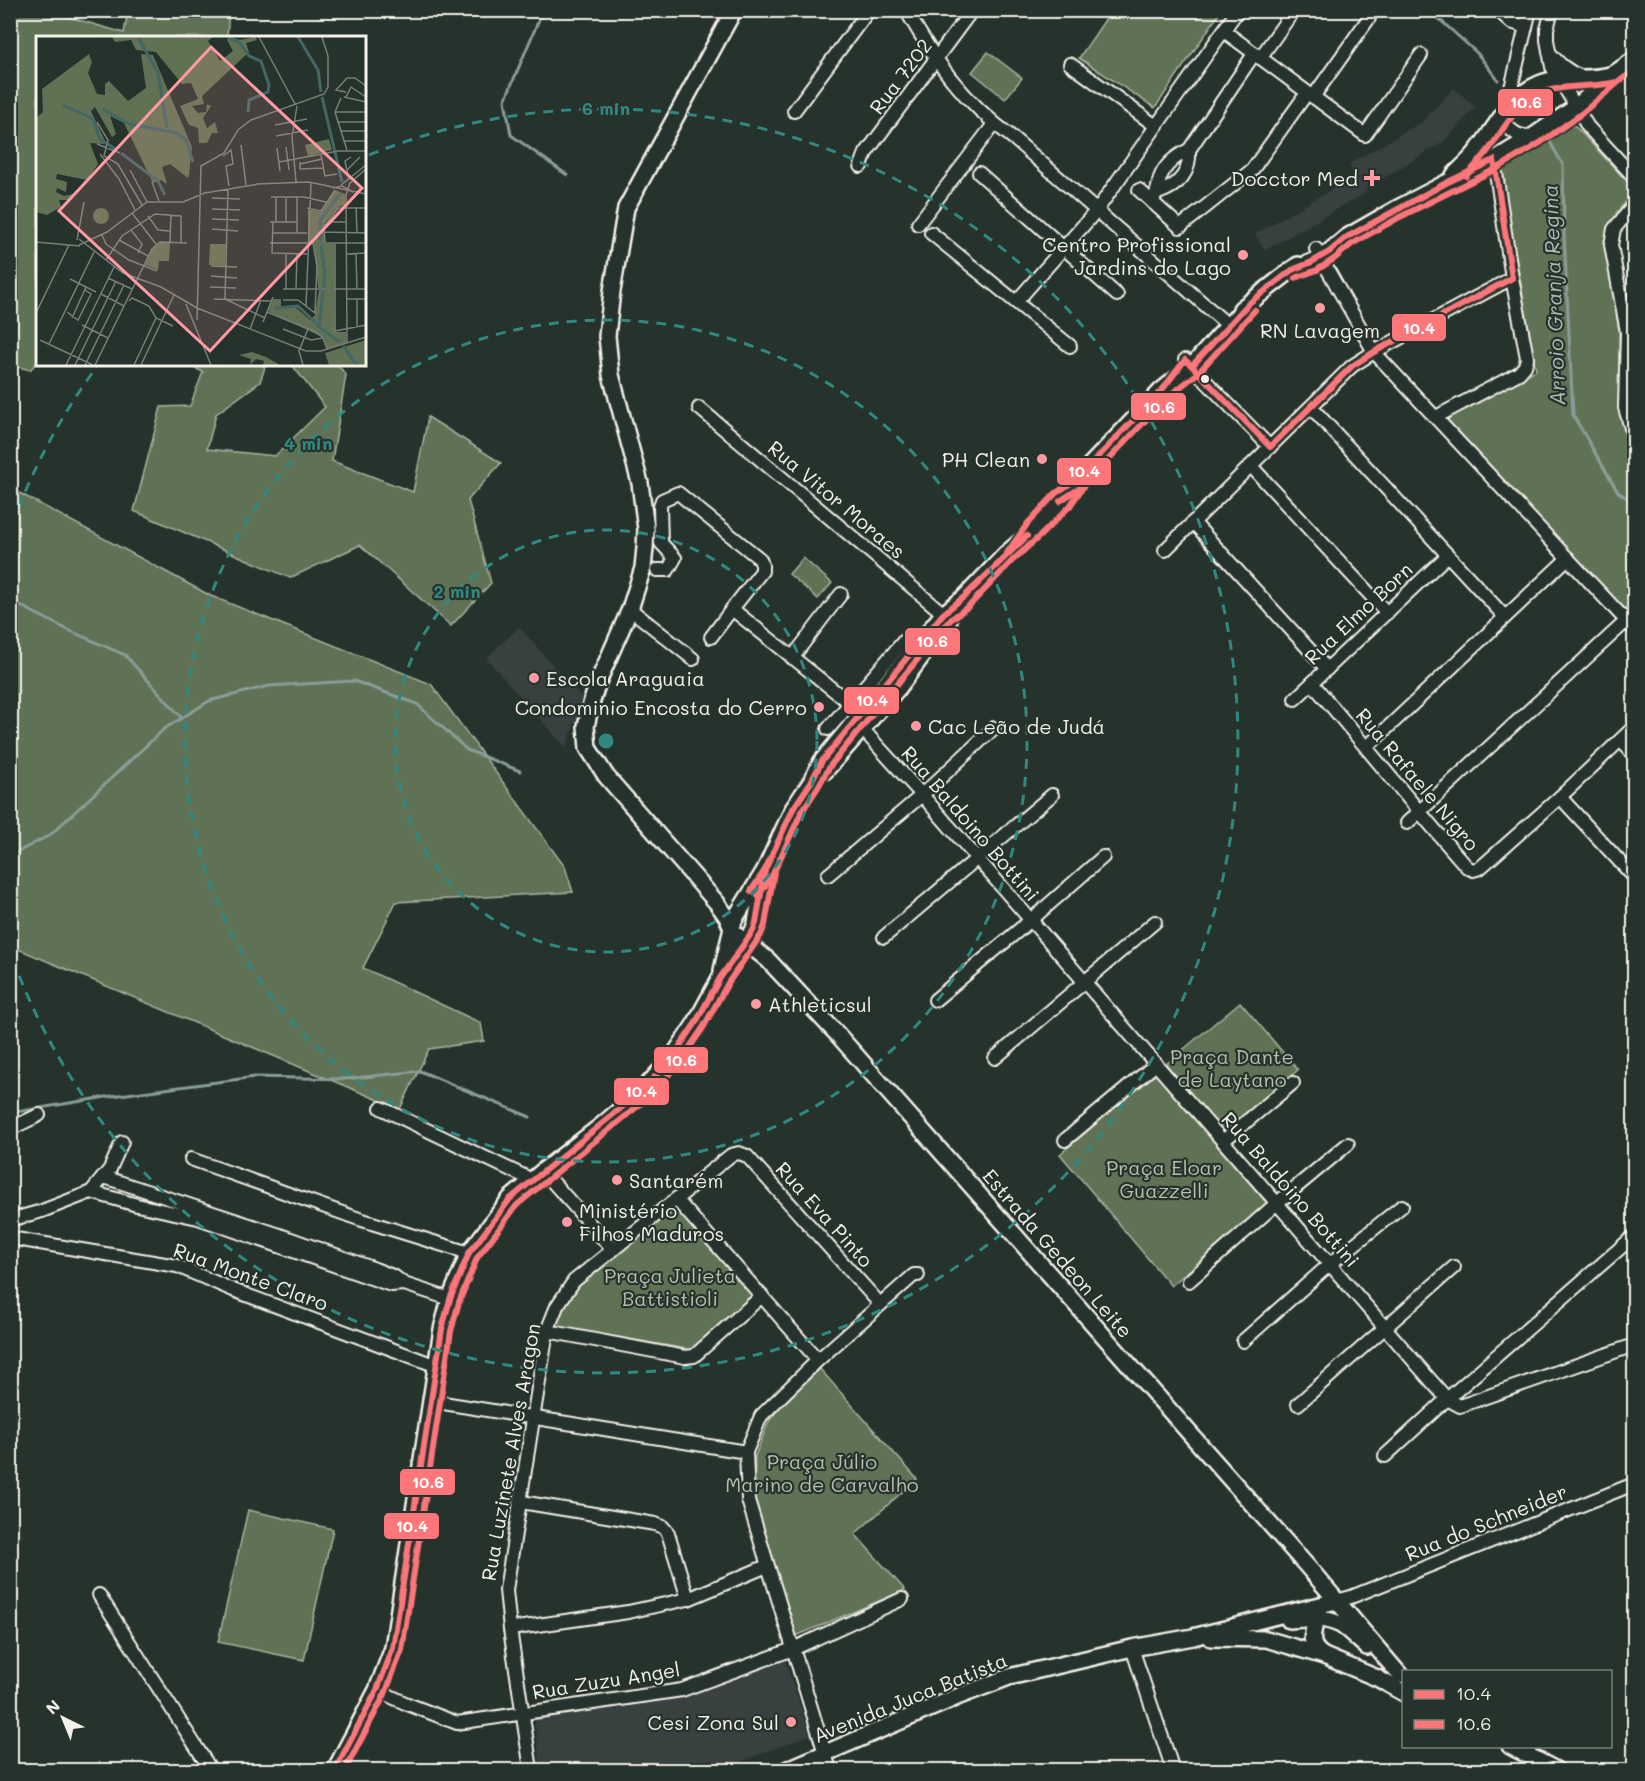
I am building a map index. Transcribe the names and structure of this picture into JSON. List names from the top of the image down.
{
  "streets": {
    "main road": ["Estrada Gedeon Leite", "Avenida Juca Batista"],
    "street": [
      "Rua 7202",
      "Rua Vitor Moraes",
      "Rua Elmo Born",
      "Rua Rafaele Nigro",
      "Rua Baldoino Bottini",
      "Rua Eva Pinto",
      "Rua Monte Claro",
      "Rua Luzinete Alves Aragon",
      "Rua do Schneider",
      "Rua Zuzu Angel"
    ]
  },
  "crossings": [
    ["Rua Elmo Born", "Rua Rafaele Nigro"],
    ["Rua Eva Pinto", "Rua Luzinete Alves Aragon"],
    ["Estrada Gedeon Leite", "Rua do Schneider"],
    ["Estrada Gedeon Leite", "Avenida Juca Batista"],
    ["Rua Luzinete Alves Aragon", "Rua Zuzu Angel"],
    ["Rua do Schneider", "Avenida Juca Batista"]
  ],
  "water": ["Arroio Granja Regina"],
  "parks": [
    "Praça Dante de Laytano",
    "Praça Eloar Guazzelli",
    "Praça Julieta Battistioli",
    "Praça Júlio Marino de Carvalho"
  ],
  "places": {
    "health": ["Docctor Med"],
    "other": [
      "Centro Profissional Jardins do Lago",
      "RN Lavagem",
      "PH Clean",
      "Escola Araguaia",
      "Condominio Encosta do Cerro",
      "Cac Leão de Judá",
      "Athleticsul",
      "Santarém",
      "Ministério Filhos Maduros",
      "Cesi Zona Sul"
    ]
  },
  "lines": ["transit line 10.6", "transit line 10.4"],
  "legend": ["10.4", "10.6"],
  "north": "top left",
  "rings": ["6 min", "4 min", "2 min"]
}
